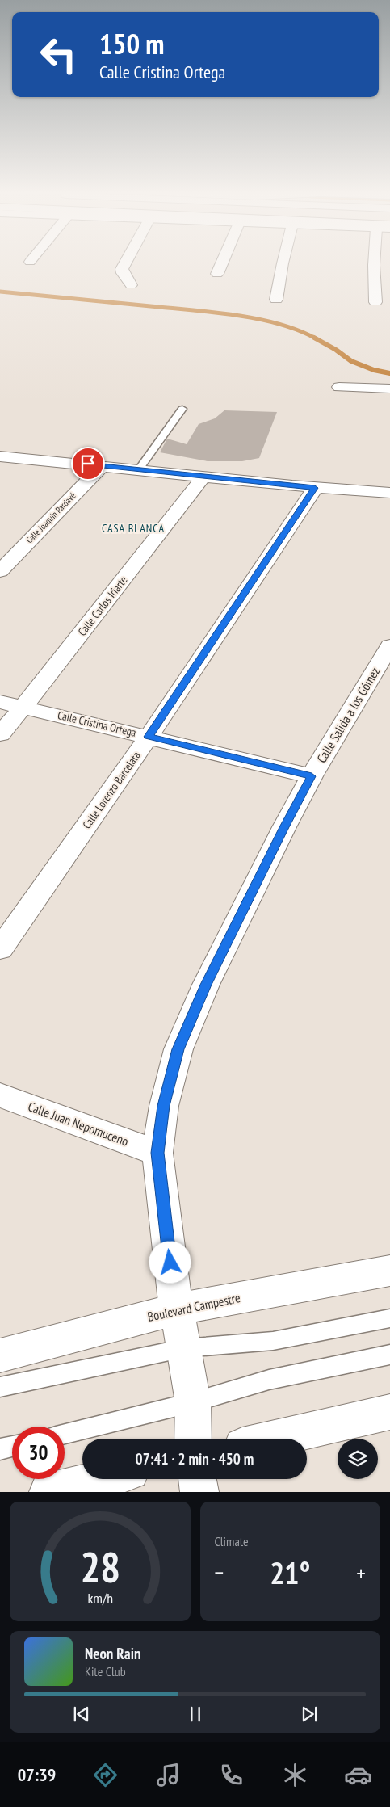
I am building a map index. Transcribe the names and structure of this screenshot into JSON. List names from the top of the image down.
{
  "streets": {
    "street": [
      "Calle Joaquín Pardavé",
      "Calle Carlos Iriarte",
      "Calle Salida a los Gómez",
      "Calle Cristina Ortega",
      "Calle Lorenzo Barcelata",
      "Calle Juan Nepomuceno",
      "Boulevard Campestre"
    ]
  },
  "crossings": [
    ["Calle Carlos Iriarte", "Calle Cristina Ortega"],
    ["Calle Salida a los Gómez", "Calle Cristina Ortega"],
    ["Calle Salida a los Gómez", "Calle Juan Nepomuceno"],
    ["Calle Salida a los Gómez", "Boulevard Campestre"],
    ["Calle Cristina Ortega", "Calle Lorenzo Barcelata"]
  ],
  "districts": ["CASA BLANCA"],
  "page": {
    "turn": ["150 m", "Calle Cristina Ortega"],
    "limit": "30",
    "trip": "07:41 · 2 min · 450 m",
    "tile": "Climate",
    "heat": ["−", "21°", "+"],
    "song": ["Neon Rain", "Kite Club"],
    "tabs": "07:39",
    "gauge": ["28", "km/h"]
  }
}
